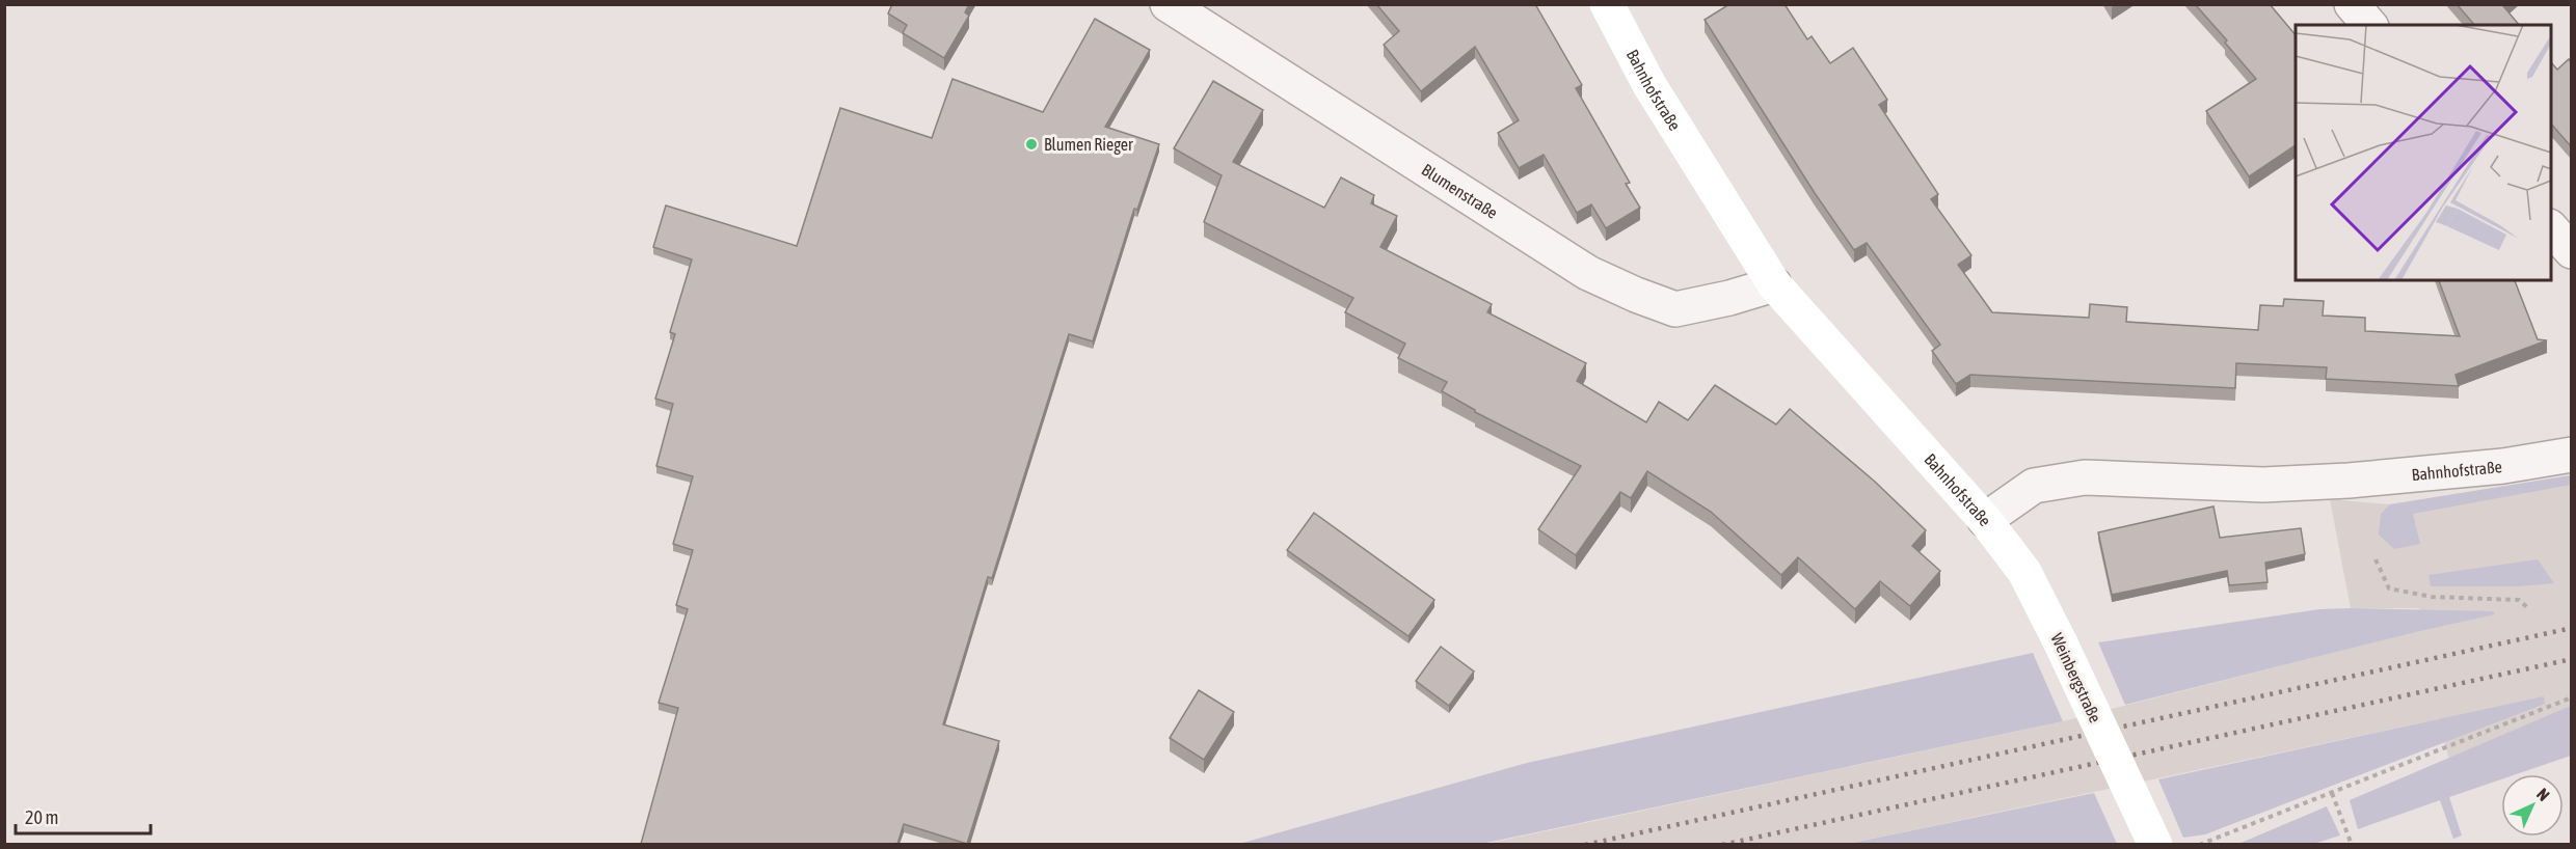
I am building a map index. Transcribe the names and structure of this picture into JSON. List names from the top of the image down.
{
  "streets": {
    "street": ["Bahnhofstraße", "Blumenstraße", "Weinbergstraße"]
  },
  "crossings": [
    ["Bahnhofstraße", "Blumenstraße"],
    ["Bahnhofstraße", "Weinbergstraße"]
  ],
  "places": ["Blumen Rieger"],
  "scale_bar": "20 m",
  "north": "top right"
}
